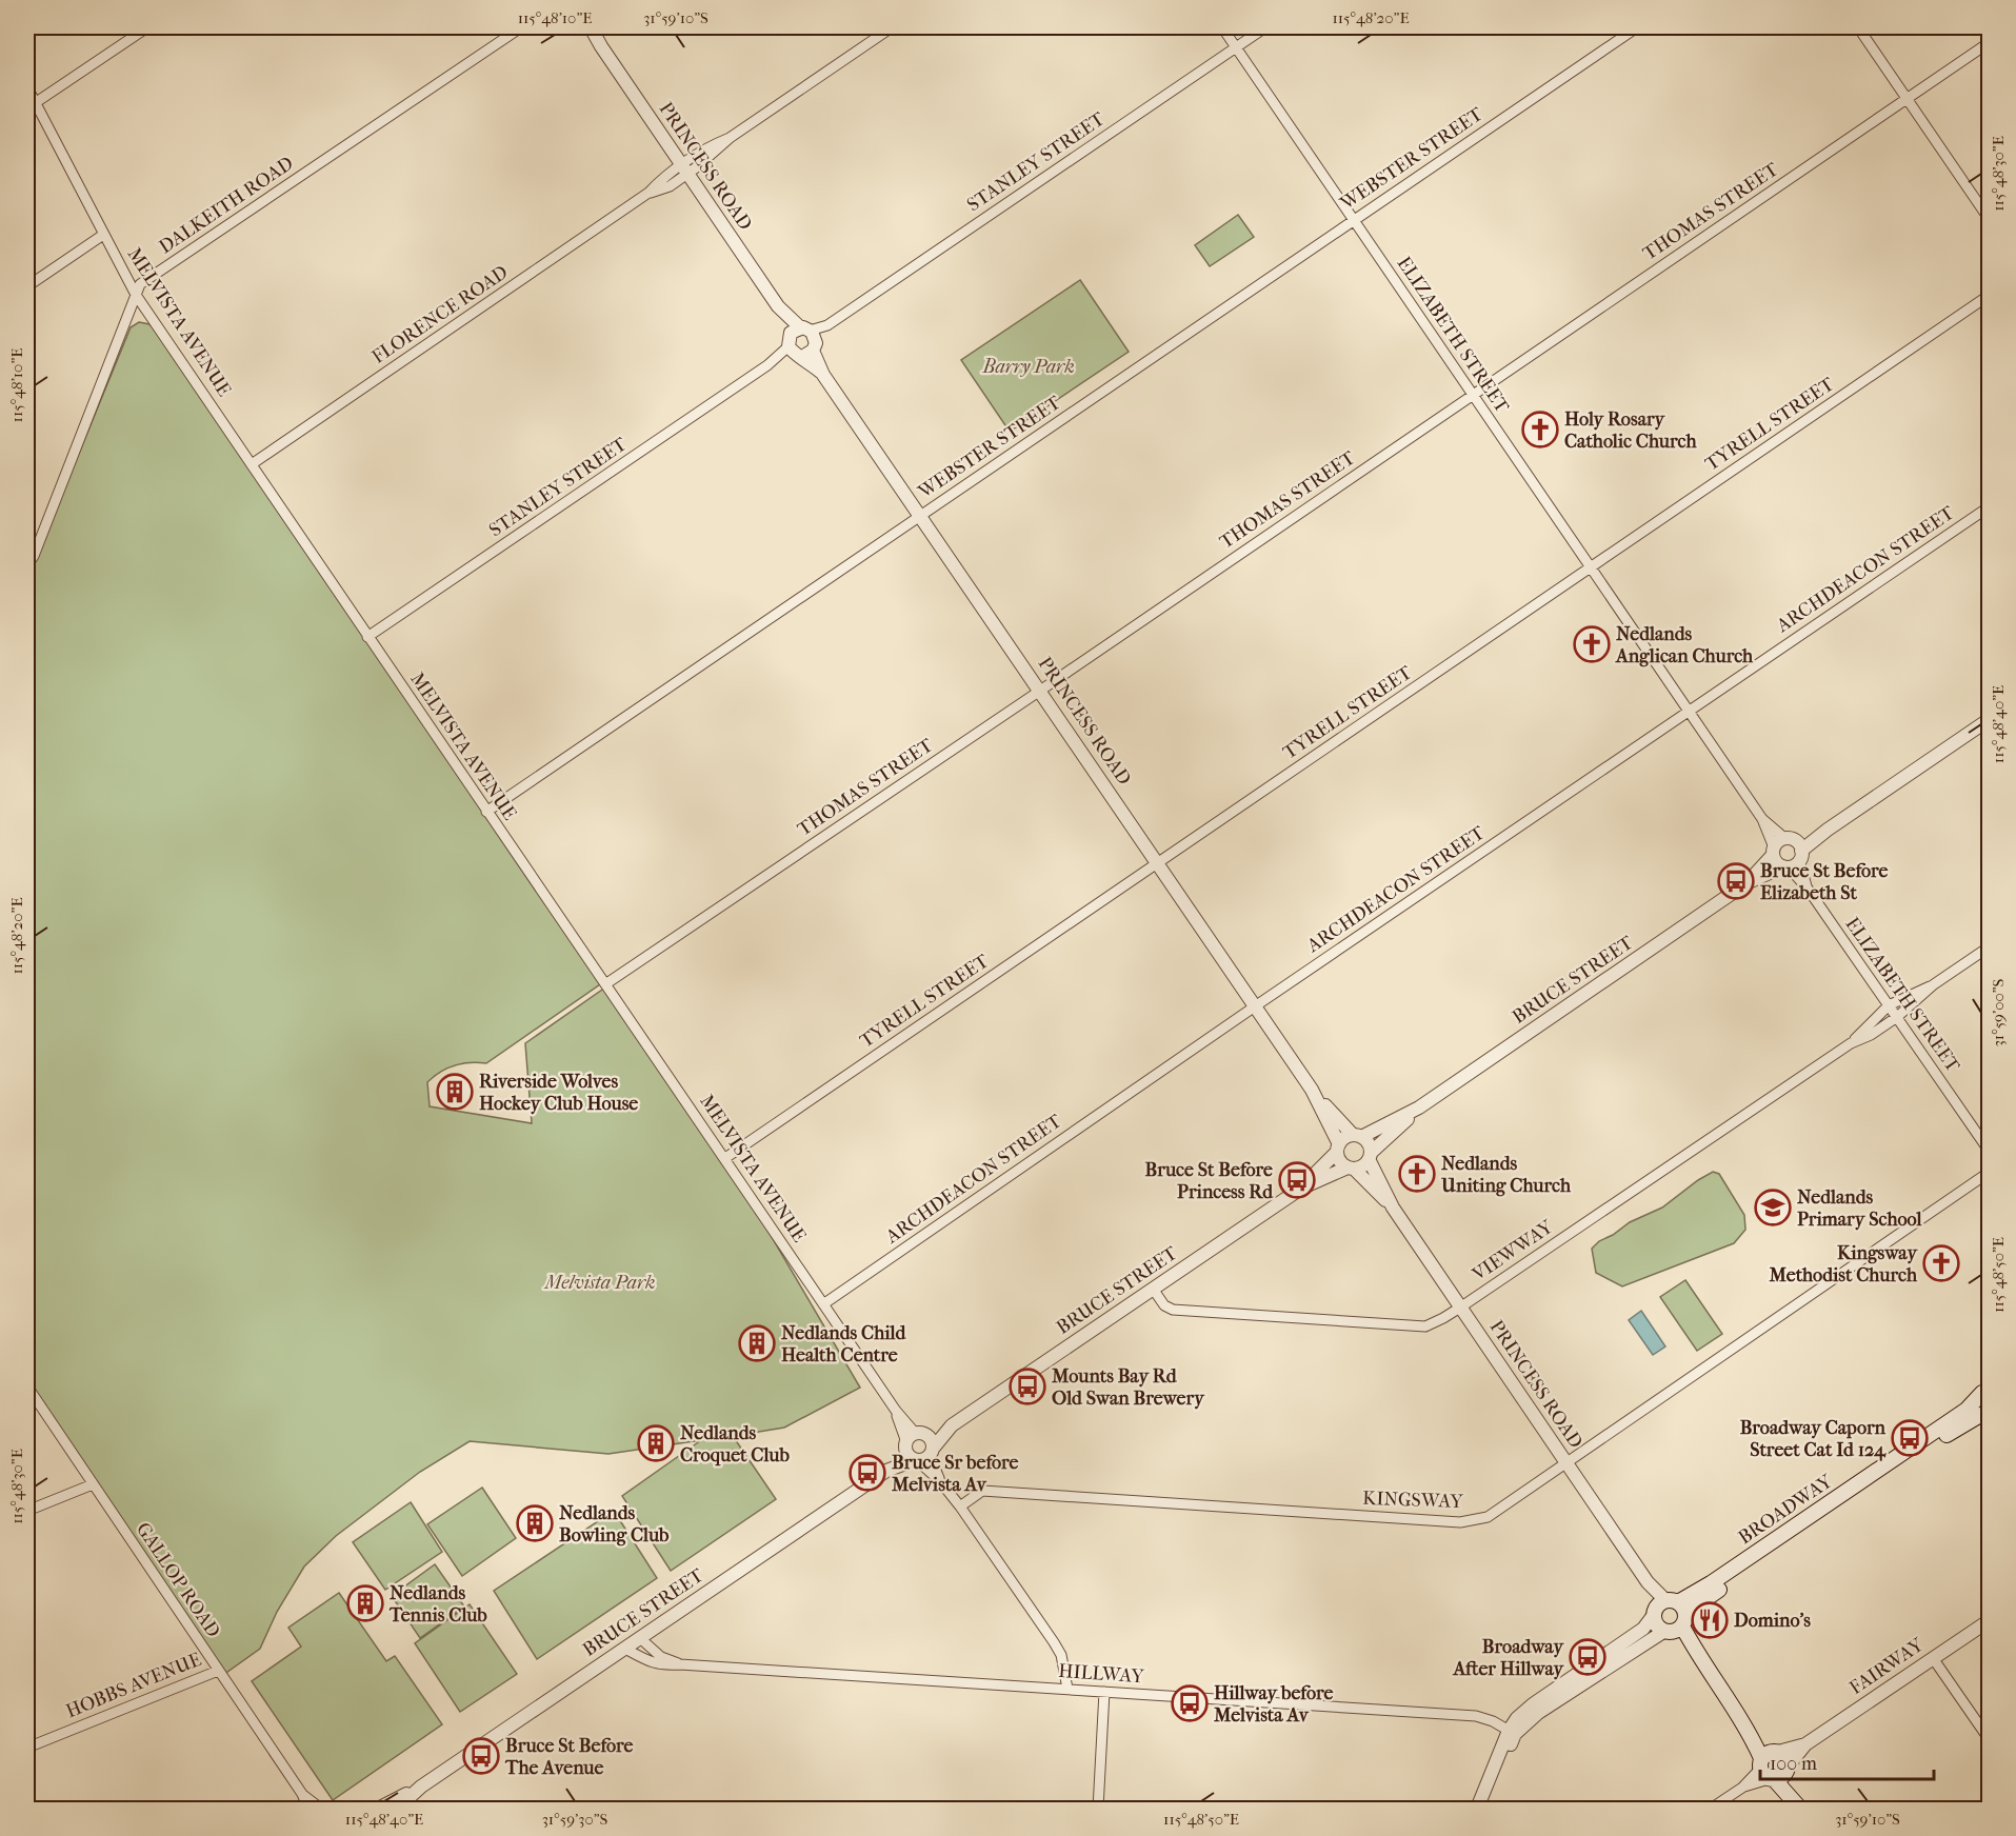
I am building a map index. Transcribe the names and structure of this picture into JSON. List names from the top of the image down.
{
  "streets": {
    "main road": ["BROADWAY"],
    "street": [
      "WEBSTER STREET",
      "STANLEY STREET",
      "PRINCESS ROAD",
      "DALKEITH ROAD",
      "THOMAS STREET",
      "FLORENCE ROAD",
      "MELVISTA AVENUE",
      "ELIZABETH STREET",
      "TYRELL STREET",
      "ARCHDEACON STREET",
      "BRUCE STREET",
      "VIEWWAY",
      "KINGSWAY",
      "GALLOP ROAD",
      "FAIRWAY",
      "HILLWAY",
      "HOBBS AVENUE"
    ]
  },
  "crossings": [
    ["WEBSTER STREET", "PRINCESS ROAD"],
    ["WEBSTER STREET", "MELVISTA AVENUE"],
    ["WEBSTER STREET", "ELIZABETH STREET"],
    ["STANLEY STREET", "PRINCESS ROAD"],
    ["STANLEY STREET", "MELVISTA AVENUE"],
    ["STANLEY STREET", "ELIZABETH STREET"],
    ["PRINCESS ROAD", "THOMAS STREET"],
    ["PRINCESS ROAD", "FLORENCE ROAD"],
    ["PRINCESS ROAD", "TYRELL STREET"],
    ["PRINCESS ROAD", "ARCHDEACON STREET"],
    ["PRINCESS ROAD", "BRUCE STREET"],
    ["PRINCESS ROAD", "VIEWWAY"],
    ["PRINCESS ROAD", "KINGSWAY"],
    ["PRINCESS ROAD", "BROADWAY"],
    ["DALKEITH ROAD", "MELVISTA AVENUE"],
    ["THOMAS STREET", "MELVISTA AVENUE"],
    ["THOMAS STREET", "ELIZABETH STREET"],
    ["FLORENCE ROAD", "MELVISTA AVENUE"],
    ["MELVISTA AVENUE", "TYRELL STREET"],
    ["MELVISTA AVENUE", "ARCHDEACON STREET"],
    ["MELVISTA AVENUE", "BRUCE STREET"],
    ["MELVISTA AVENUE", "KINGSWAY"],
    ["MELVISTA AVENUE", "HILLWAY"],
    ["ELIZABETH STREET", "TYRELL STREET"],
    ["ELIZABETH STREET", "ARCHDEACON STREET"],
    ["ELIZABETH STREET", "BRUCE STREET"],
    ["ELIZABETH STREET", "VIEWWAY"],
    ["BRUCE STREET", "VIEWWAY"],
    ["BRUCE STREET", "HILLWAY"],
    ["BROADWAY", "HILLWAY"],
    ["GALLOP ROAD", "HOBBS AVENUE"]
  ],
  "parks": ["Barry Park", "Melvista Park"],
  "places": {
    "church": [
      "Holy Rosary Catholic Church",
      "Nedlands Anglican Church",
      "Nedlands Uniting Church",
      "Kingsway Methodist Church"
    ],
    "bus stop": [
      "Bruce St Before Elizabeth St",
      "Bruce St Before Princess Rd",
      "Mounts Bay Rd Old Swan Brewery",
      "Broadway Caporn Street Cat Id 124",
      "Bruce Sr before Melvista Av",
      "Broadway After Hillway",
      "Hillway before Melvista Av",
      "Bruce St Before The Avenue"
    ],
    "building": [
      "Riverside Wolves Hockey Club House",
      "Nedlands Child Health Centre",
      "Nedlands Croquet Club",
      "Nedlands Bowling Club",
      "Nedlands Tennis Club"
    ],
    "school or university": ["Nedlands Primary School"],
    "restaurant": ["Domino's"]
  },
  "scale_bar": "100 m",
  "coordinates": [
    "115°48'10\"E",
    "31°59'10\"S",
    "115°48'20\"E",
    "115°48'30\"E",
    "115°48'40\"E",
    "31°59'00\"S",
    "115°48'50\"E",
    "31°59'30\"S"
  ]
}
